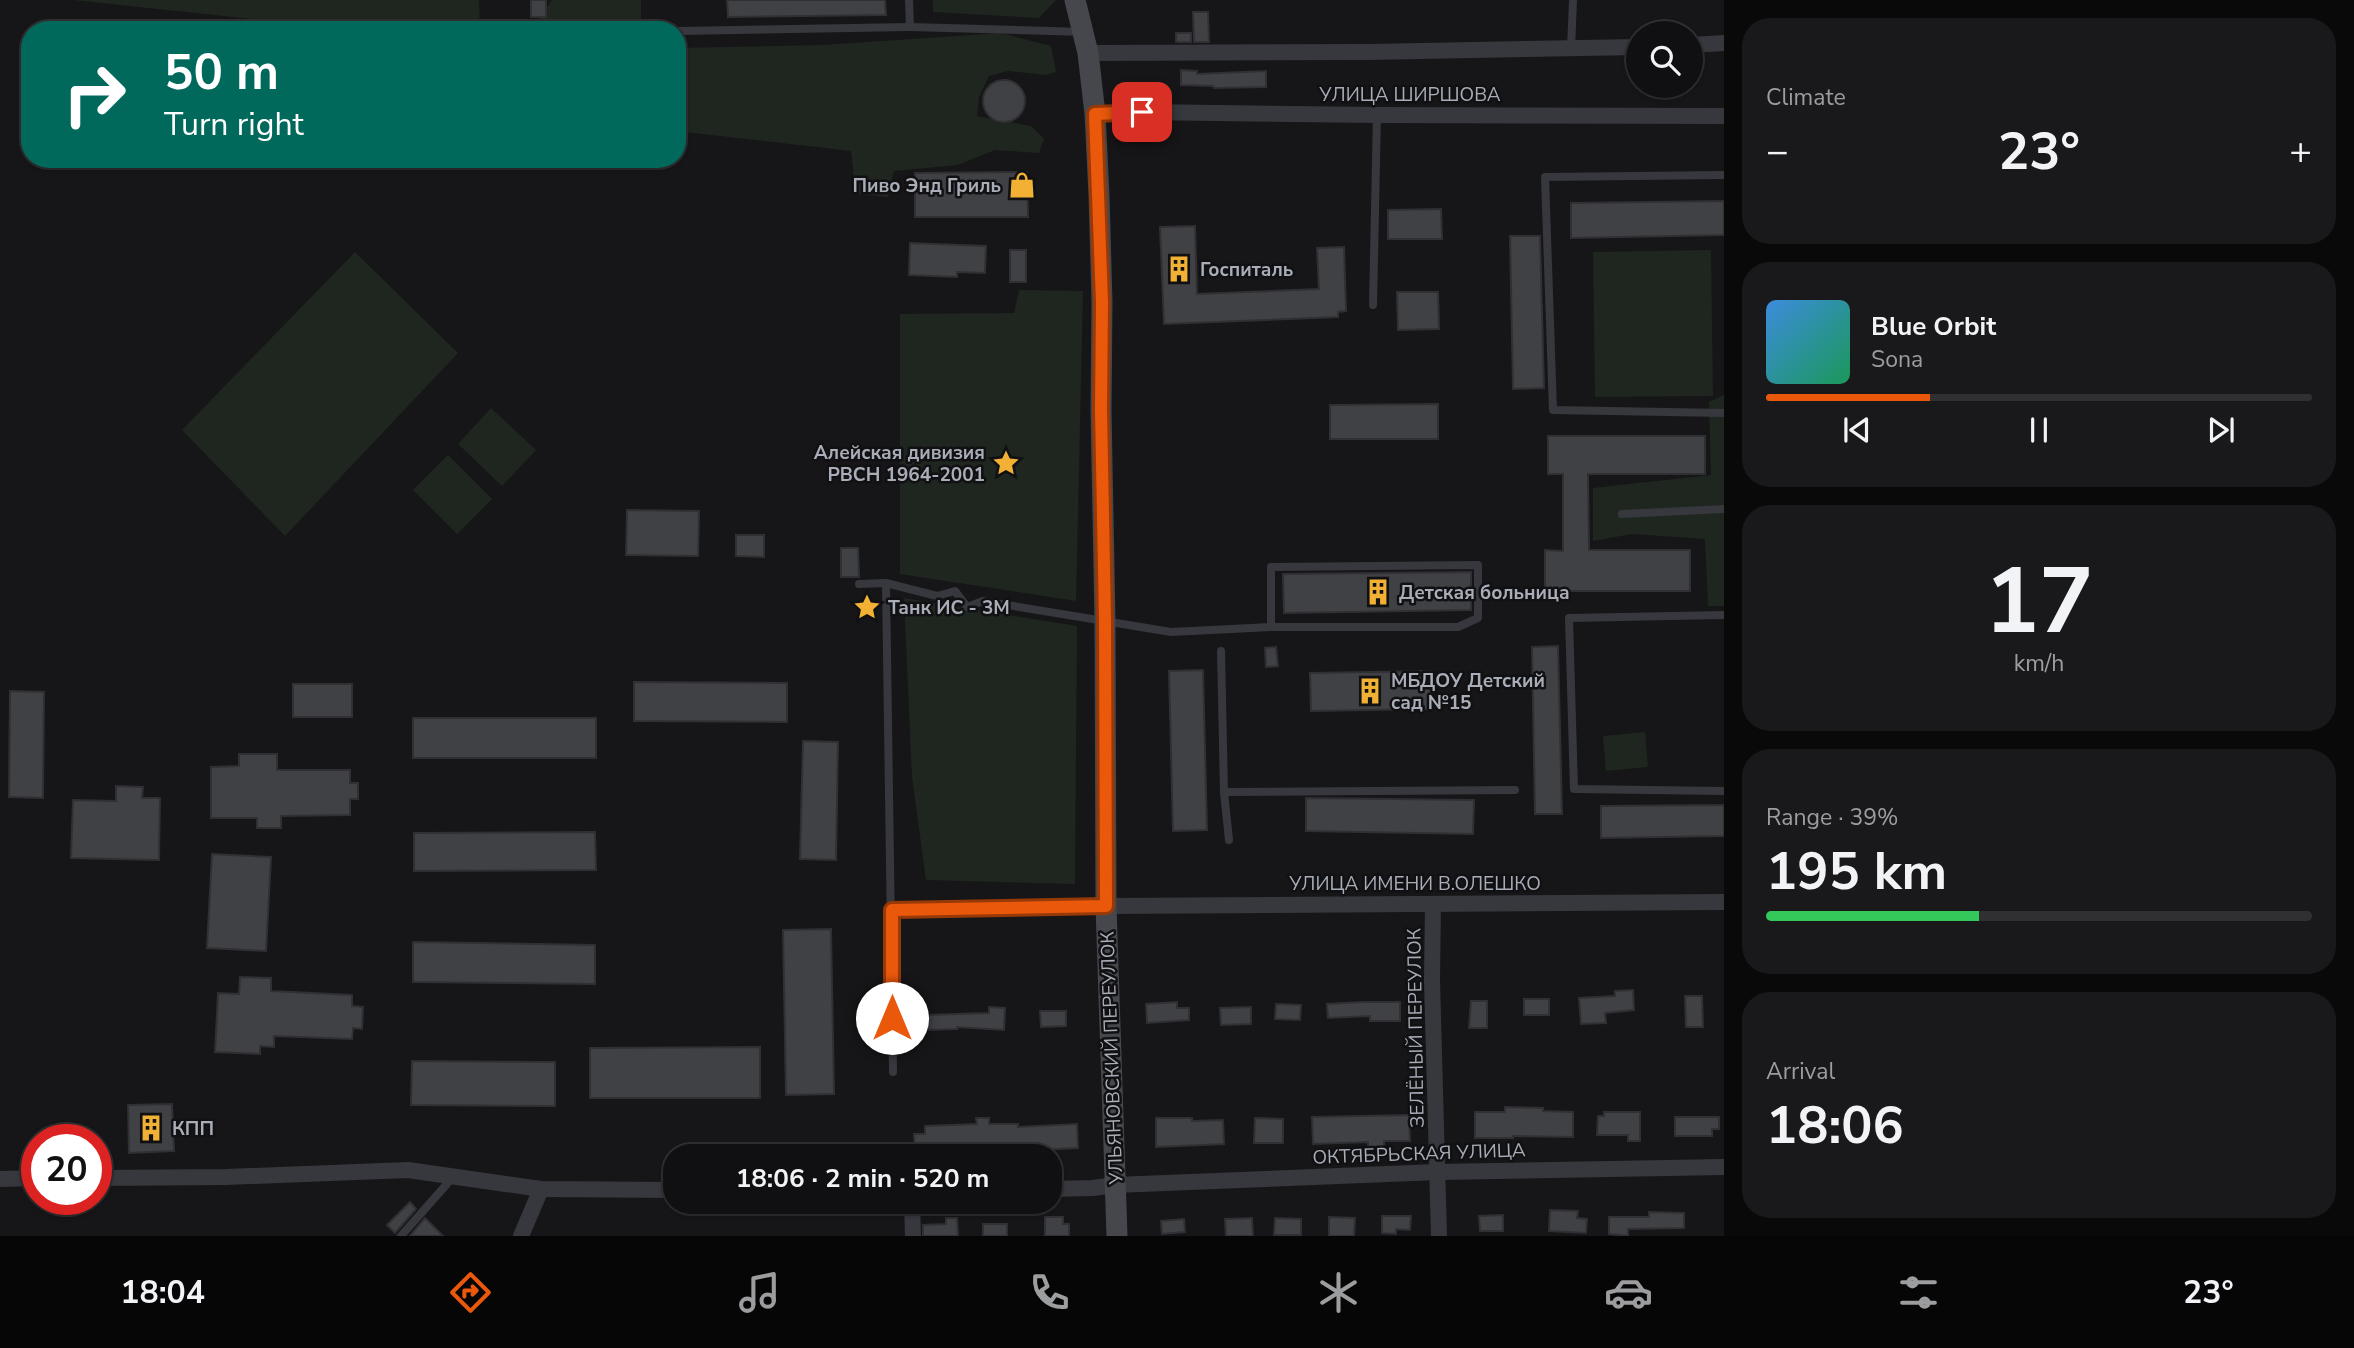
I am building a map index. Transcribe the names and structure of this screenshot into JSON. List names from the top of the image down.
{
  "streets": {
    "main road": ["УЛЬЯНОВСКИЙ ПЕРЕУЛОК"],
    "street": [
      "УЛИЦА ШИРШОВА",
      "УЛИЦА ИМЕНИ В.ОЛЕШКО",
      "ЗЕЛЁНЫЙ ПЕРЕУЛОК",
      "ОКТЯБРЬСКАЯ УЛИЦА"
    ]
  },
  "crossings": [
    ["УЛИЦА ШИРШОВА", "УЛЬЯНОВСКИЙ ПЕРЕУЛОК"],
    ["УЛИЦА ИМЕНИ В.ОЛЕШКО", "ЗЕЛЁНЫЙ ПЕРЕУЛОК"],
    ["УЛИЦА ИМЕНИ В.ОЛЕШКО", "УЛЬЯНОВСКИЙ ПЕРЕУЛОК"],
    ["ЗЕЛЁНЫЙ ПЕРЕУЛОК", "ОКТЯБРЬСКАЯ УЛИЦА"],
    ["УЛЬЯНОВСКИЙ ПЕРЕУЛОК", "ОКТЯБРЬСКАЯ УЛИЦА"]
  ],
  "places": {
    "shop": ["Пиво Энд Гриль"],
    "building": [
      "Госпиталь",
      "Детская больница",
      "МБДОУ Детский сад №15",
      "КПП"
    ],
    "place": ["Алейская дивизия РВСН 1964-2001", "Танк ИС - 3М"]
  },
  "page": {
    "tile": [
      "Climate",
      ["17", "km/h"],
      ["Range · 39%", "195 km"],
      ["Arrival", "18:06"]
    ],
    "turn": ["50 m", "Turn right"],
    "heat": ["−", "23°", "+"],
    "song": ["Blue Orbit", "Sona"],
    "limit": "20",
    "trip": "18:06 · 2 min · 520 m",
    "tabs": ["18:04", "23°"]
  }
}
